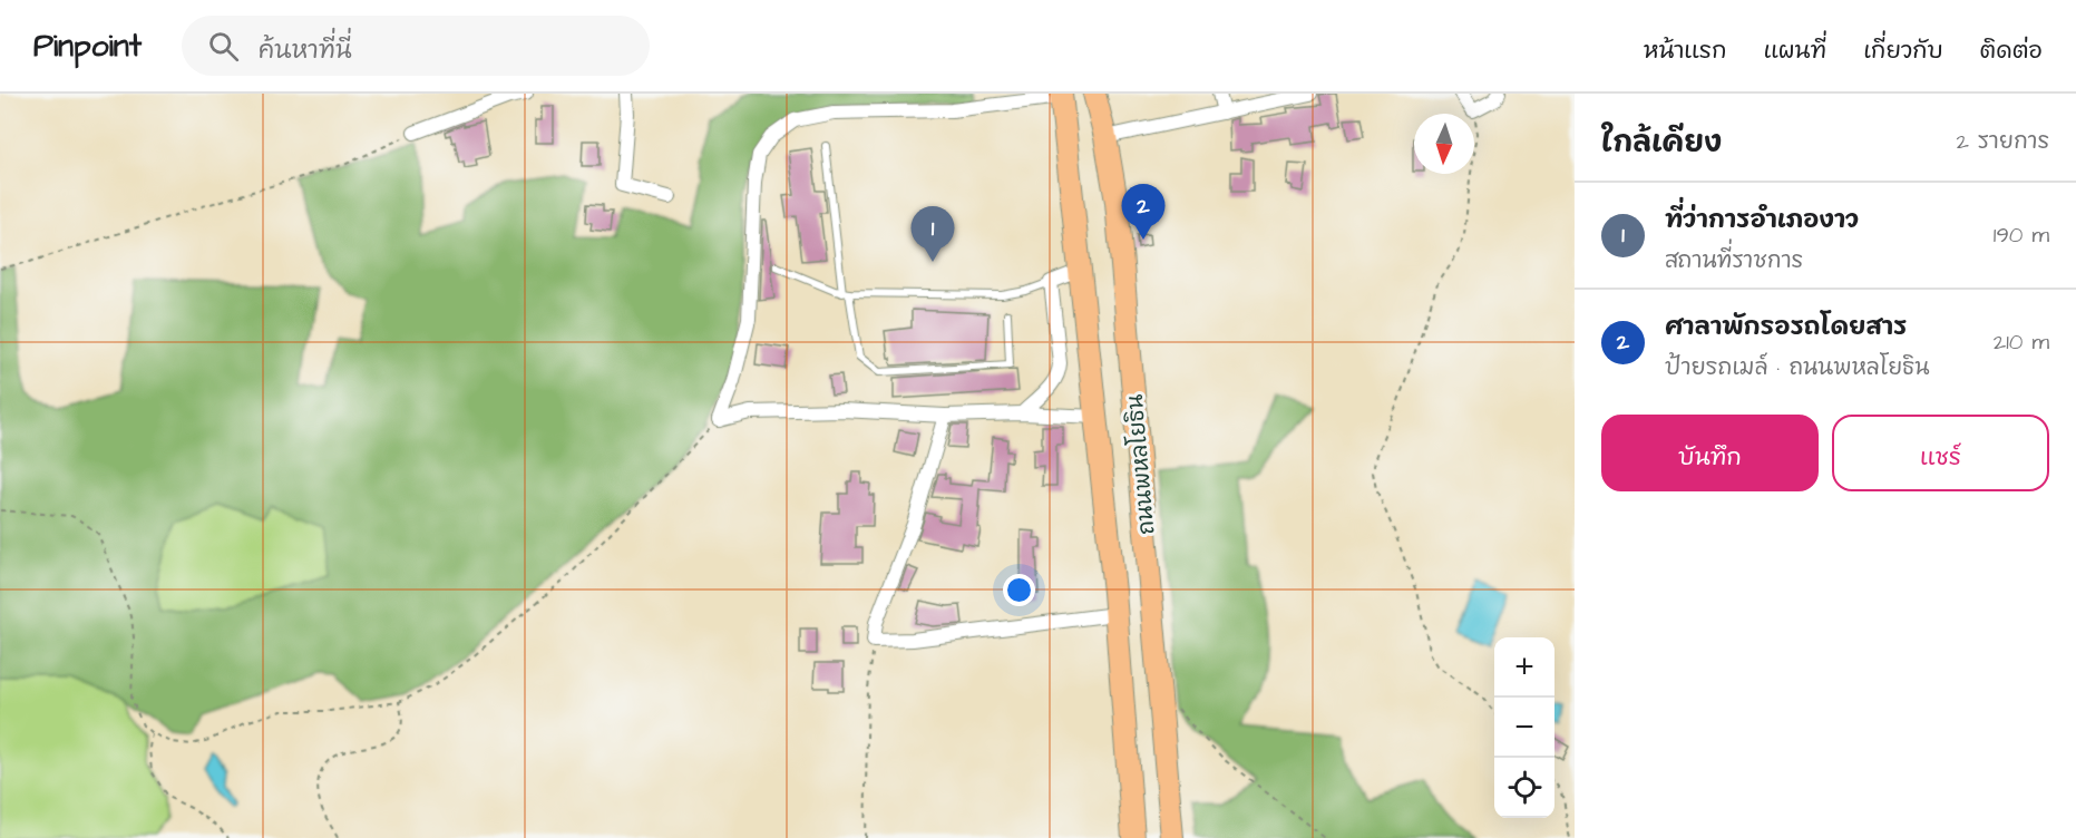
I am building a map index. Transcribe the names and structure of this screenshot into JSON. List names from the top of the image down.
{
  "streets": {
    "highway": ["ถนนพหลโยธิน"]
  },
  "north": "bottom",
  "page": {
    "header": "Pinpoint",
    "search": "ค้นหาที่นี่",
    "nav": [
      "หน้าแรก",
      "แผนที่",
      "เกี่ยวกับ",
      "ติดต่อ"
    ],
    "heading": ["ใกล้เคียง", "2 รายการ"],
    "list": [
      {
        "mark": "1",
        "name": "ที่ว่าการอำเภองาว",
        "note": "สถานที่ราชการ",
        "value": "190 m"
      },
      {
        "mark": "2",
        "name": "ศาลาพักรอรถโดยสาร",
        "note": "ป้ายรถเมล์ · ถนนพหลโยธิน",
        "value": "210 m"
      }
    ],
    "pins": ["2", "1"],
    "buttons": ["บันทึก", "แชร์"],
    "map_buttons": ["+", "−"]
  }
}
